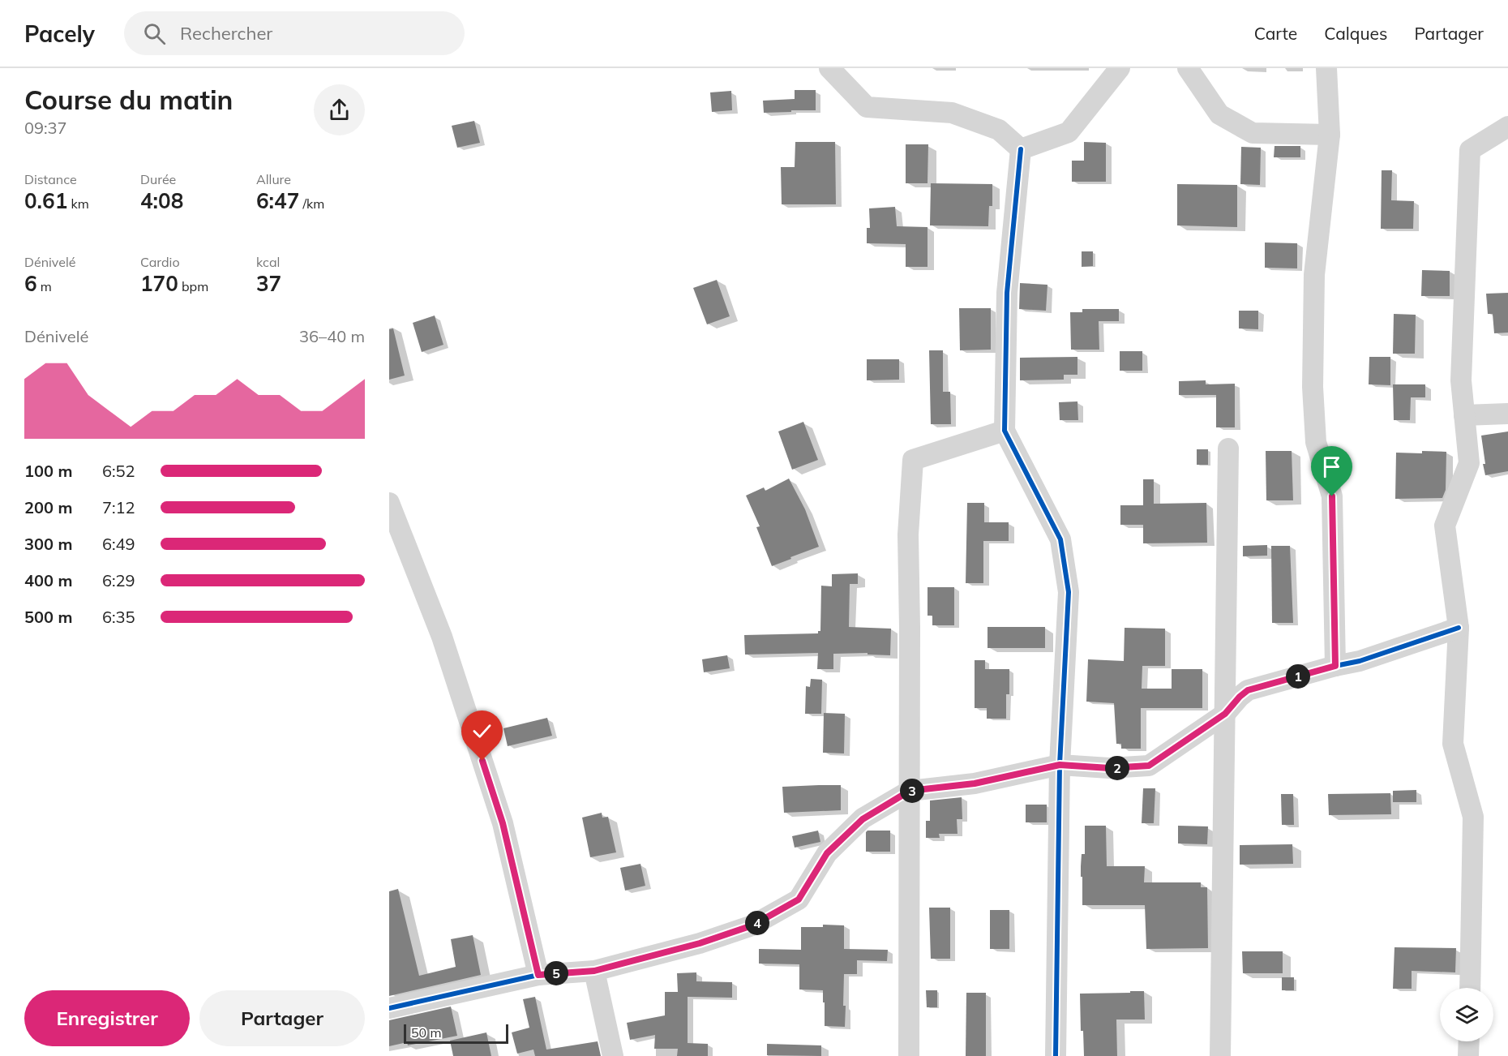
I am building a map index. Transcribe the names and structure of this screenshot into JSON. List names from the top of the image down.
{
  "scale_bar": "50 m",
  "page": {
    "header": "Pacely",
    "search": "Rechercher",
    "nav": ["Carte", "Calques", "Partager"],
    "heading": ["Course du matin", "09:37"],
    "stats": [
      ["Distance", "0.61 km"],
      ["Durée", "4:08"],
      ["Allure", "6:47 /km"],
      ["Dénivelé", "6 m"],
      ["Cardio", "170 bpm"],
      ["kcal", "37"]
    ],
    "chart": ["Dénivelé", "36–40 m"],
    "list": [
      {
        "name": "100 m",
        "note": "6:52"
      },
      {
        "name": "200 m",
        "note": "7:12"
      },
      {
        "name": "300 m",
        "note": "6:49"
      },
      {
        "name": "400 m",
        "note": "6:29"
      },
      {
        "name": "500 m",
        "note": "6:35"
      }
    ],
    "pins": [
      "1",
      "2",
      "3",
      "4",
      "5"
    ],
    "buttons": ["Enregistrer", "Partager"],
    "scale": "50 m"
  }
}
